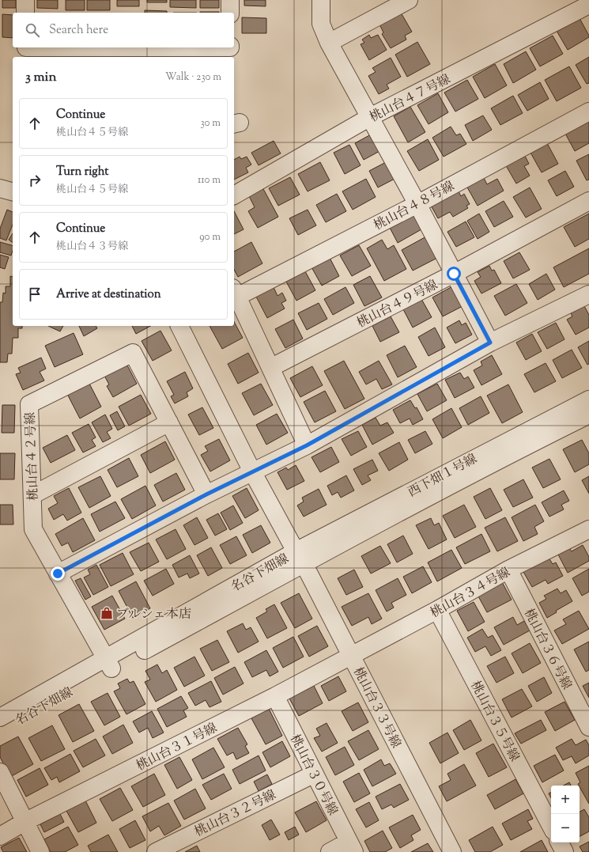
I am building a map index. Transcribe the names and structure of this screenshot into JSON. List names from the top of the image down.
{
  "streets": {
    "street": [
      "桃山台４７号線",
      "桃山台４８号線",
      "桃山台４９号線",
      "桃山台４２号線",
      "西下畑１号線",
      "名谷下畑線",
      "桃山台３４号線",
      "桃山台３６号線",
      "桃山台３３号線",
      "桃山台３５号線",
      "桃山台３１号線",
      "桃山台３０号線",
      "桃山台３２号線"
    ]
  },
  "crossings": [
    ["桃山台４２号線", "名谷下畑線"],
    ["西下畑１号線", "名谷下畑線"],
    ["西下畑１号線", "桃山台３３号線"],
    ["名谷下畑線", "桃山台３３号線"],
    ["桃山台３４号線", "桃山台３６号線"],
    ["桃山台３４号線", "桃山台３３号線"],
    ["桃山台３４号線", "桃山台３５号線"],
    ["桃山台３４号線", "桃山台３１号線"],
    ["桃山台３３号線", "桃山台３１号線"],
    ["桃山台３１号線", "桃山台３０号線"],
    ["桃山台３０号線", "桃山台３２号線"]
  ],
  "places": {
    "shop": ["ブルシェ本店"]
  },
  "page": {
    "search": "Search here",
    "heading": ["3 min", "Walk · 230 m"],
    "list": [
      ["Continue", "桃山台４５号線", "30 m"],
      ["Turn right", "桃山台４５号線", "110 m"],
      ["Continue", "桃山台４３号線", "90 m"],
      "Arrive at destination"
    ],
    "map_buttons": ["+", "−"]
  }
}
